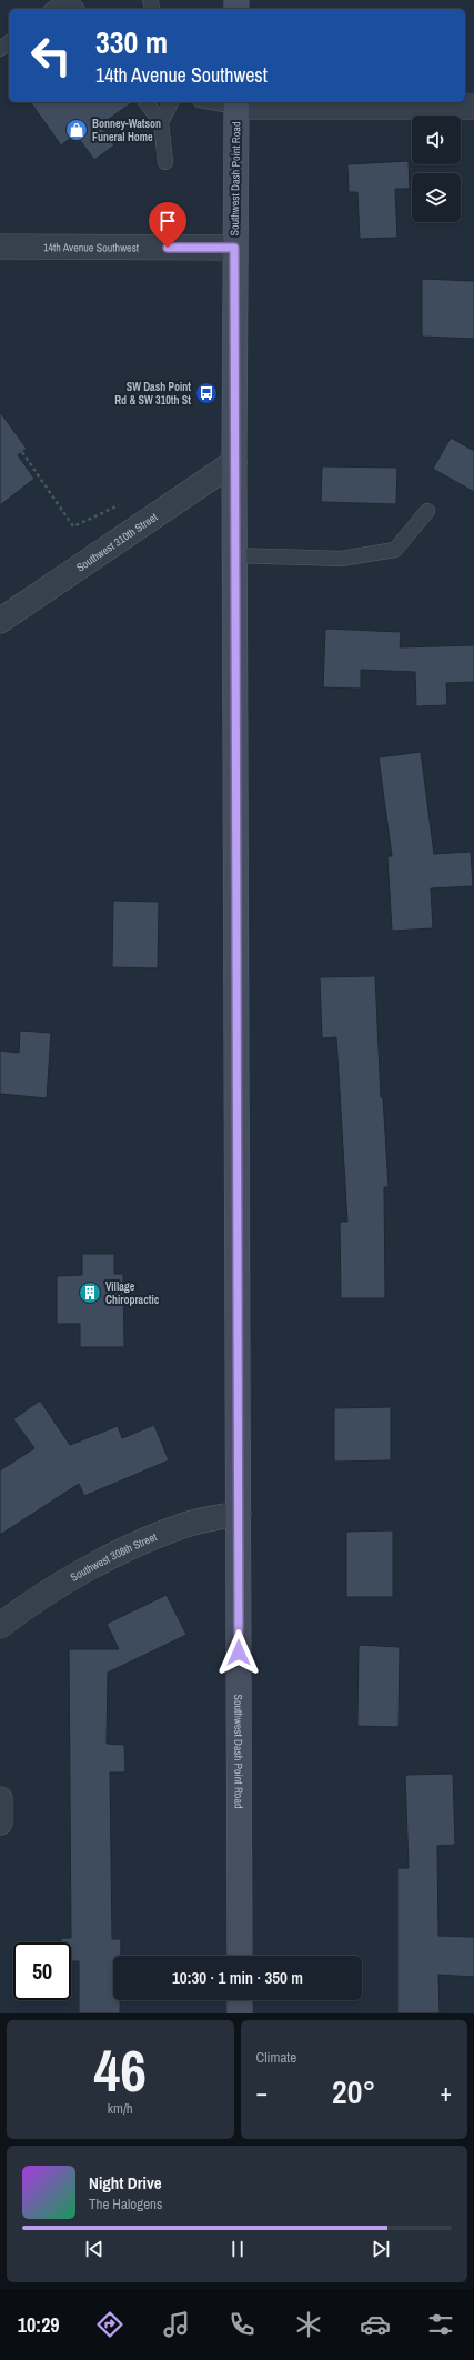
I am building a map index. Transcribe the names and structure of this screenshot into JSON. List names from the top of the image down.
{
  "streets": {
    "main road": ["Southwest Dash Point Road"],
    "street": ["14th Avenue Southwest", "Southwest 310th Street", "Southwest 308th Street"]
  },
  "crossings": [
    ["Southwest Dash Point Road", "14th Avenue Southwest"],
    ["Southwest Dash Point Road", "Southwest 310th Street"],
    ["Southwest Dash Point Road", "Southwest 308th Street"]
  ],
  "places": {
    "shop": ["Bonney-Watson Funeral Home"],
    "bus stop": ["SW Dash Point Rd & SW 310th St"],
    "building": ["Village Chiropractic"]
  },
  "page": {
    "turn": ["330 m", "14th Avenue Southwest"],
    "limit": "50",
    "trip": "10:30 · 1 min · 350 m",
    "tile": [
      ["46", "km/h"],
      "Climate"
    ],
    "heat": ["−", "20°", "+"],
    "song": ["Night Drive", "The Halogens"],
    "tabs": "10:29"
  }
}
